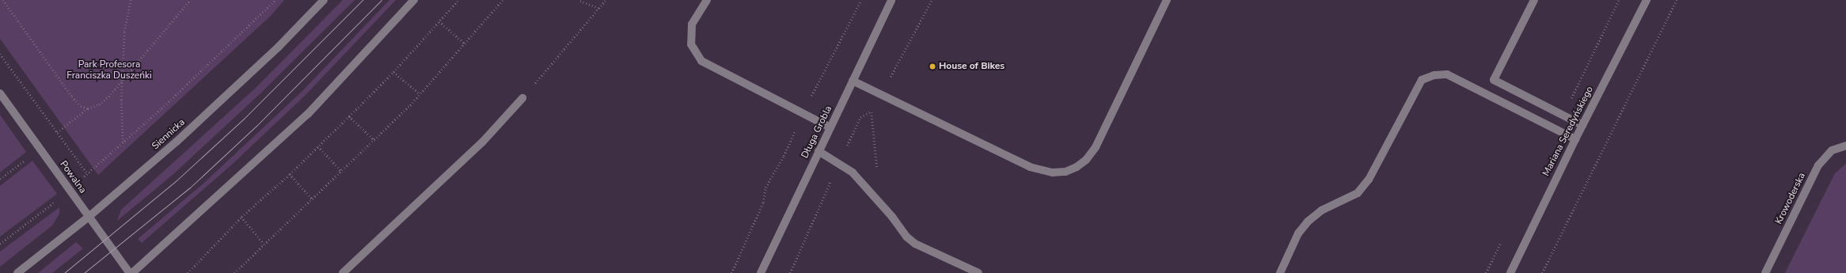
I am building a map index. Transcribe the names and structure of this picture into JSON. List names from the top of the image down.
{
  "streets": {
    "street": [
      "Mariana Seredyńskiego",
      "Długa Grobla",
      "Siennicka",
      "Powalna",
      "Krowoderska"
    ]
  },
  "crossings": [
    ["Siennicka", "Powalna"]
  ],
  "parks": ["Park Profesora Franciszka Duszeńki"],
  "places": ["House of Bikes"]
}
